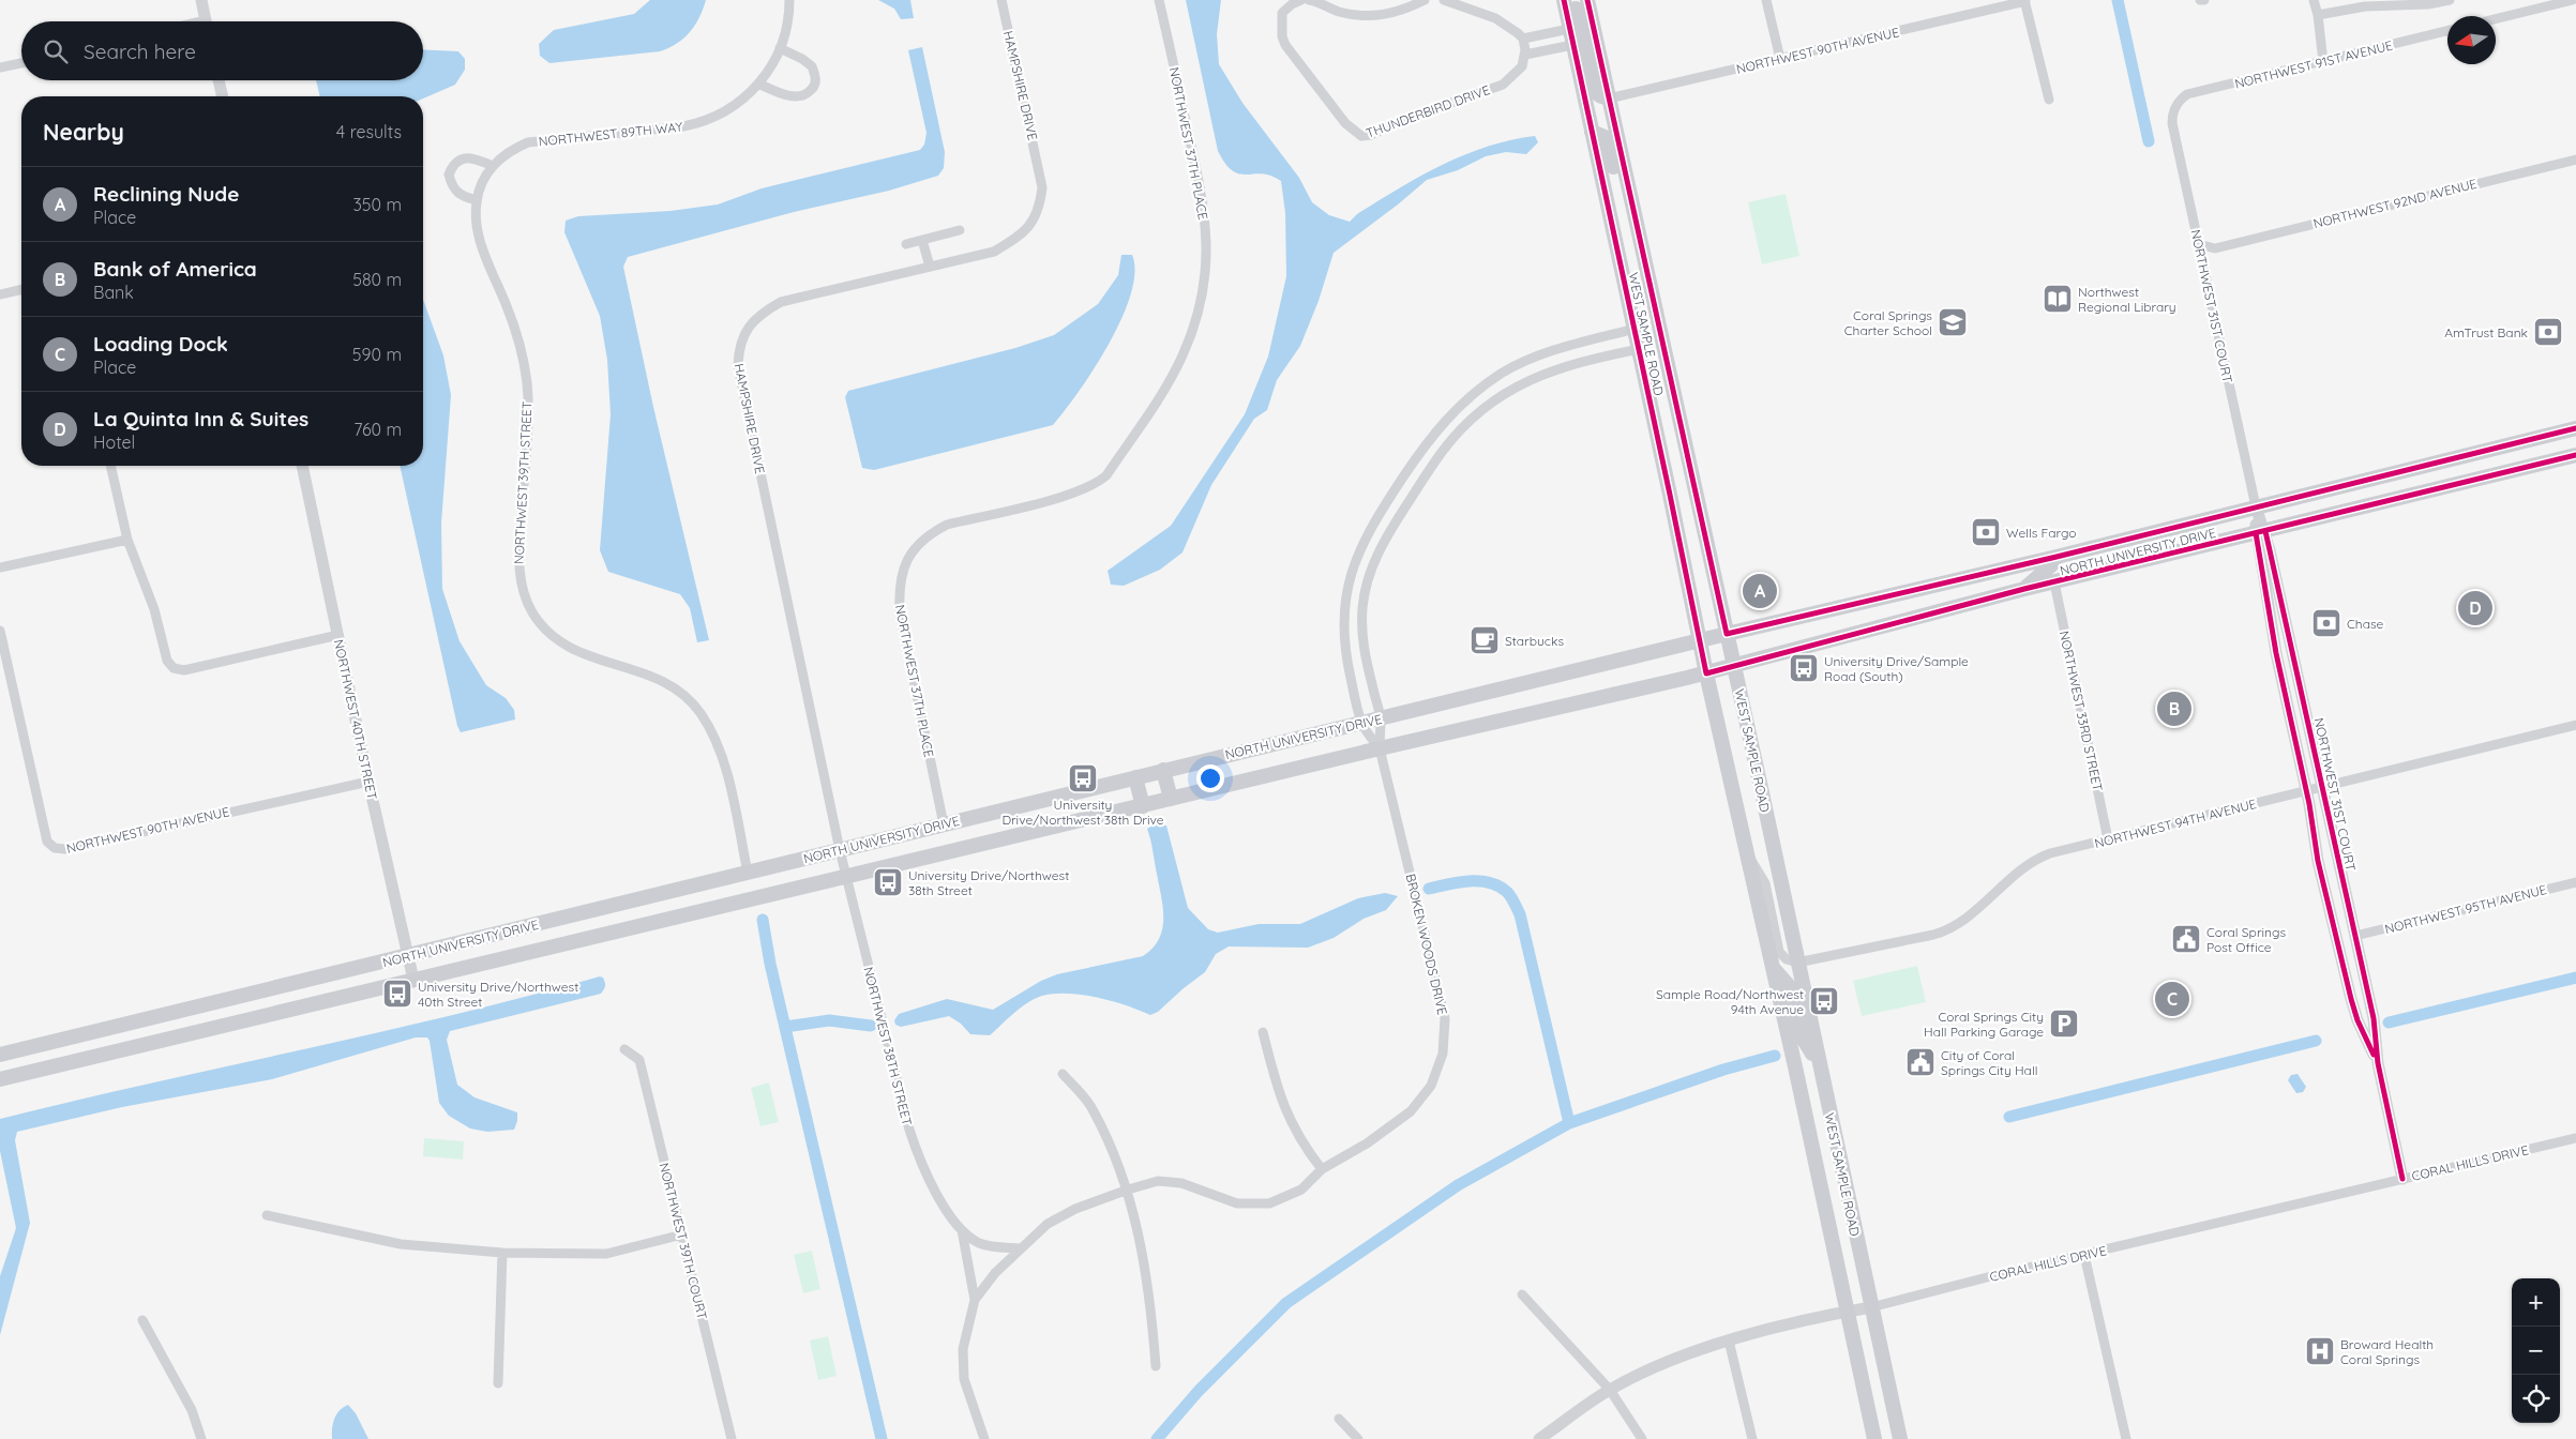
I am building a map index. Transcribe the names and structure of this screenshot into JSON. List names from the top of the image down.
{
  "streets": {
    "main road": ["WEST SAMPLE ROAD", "NORTH UNIVERSITY DRIVE"],
    "street": [
      "NORTHWEST 90TH AVENUE",
      "NORTHWEST 91ST AVENUE",
      "HAMPSHIRE DRIVE",
      "THUNDERBIRD DRIVE",
      "NORTHWEST 89TH WAY",
      "NORTHWEST 37TH PLACE",
      "NORTHWEST 92ND AVENUE",
      "NORTHWEST 31ST COURT",
      "NORTHWEST 39TH STREET",
      "NORTHWEST 33RD STREET",
      "NORTHWEST 40TH STREET",
      "NORTHWEST 94TH AVENUE",
      "NORTHWEST 95TH AVENUE",
      "BROKEN WOODS DRIVE",
      "NORTHWEST 38TH STREET",
      "CORAL HILLS DRIVE",
      "NORTHWEST 39TH COURT"
    ]
  },
  "crossings": [
    ["NORTHWEST 90TH AVENUE", "WEST SAMPLE ROAD"],
    ["NORTHWEST 90TH AVENUE", "NORTHWEST 40TH STREET"],
    ["NORTHWEST 91ST AVENUE", "NORTHWEST 31ST COURT"],
    ["HAMPSHIRE DRIVE", "NORTH UNIVERSITY DRIVE"],
    ["HAMPSHIRE DRIVE", "NORTHWEST 38TH STREET"],
    ["NORTHWEST 89TH WAY", "NORTHWEST 39TH STREET"],
    ["NORTHWEST 37TH PLACE", "NORTH UNIVERSITY DRIVE"],
    ["NORTHWEST 92ND AVENUE", "NORTHWEST 31ST COURT"],
    ["NORTHWEST 31ST COURT", "NORTH UNIVERSITY DRIVE"],
    ["NORTHWEST 31ST COURT", "NORTHWEST 94TH AVENUE"],
    ["NORTHWEST 31ST COURT", "NORTHWEST 95TH AVENUE"],
    ["NORTHWEST 31ST COURT", "CORAL HILLS DRIVE"],
    ["WEST SAMPLE ROAD", "NORTH UNIVERSITY DRIVE"],
    ["WEST SAMPLE ROAD", "NORTHWEST 94TH AVENUE"],
    ["WEST SAMPLE ROAD", "BROKEN WOODS DRIVE"],
    ["WEST SAMPLE ROAD", "CORAL HILLS DRIVE"],
    ["NORTHWEST 39TH STREET", "NORTH UNIVERSITY DRIVE"],
    ["NORTH UNIVERSITY DRIVE", "NORTHWEST 33RD STREET"],
    ["NORTH UNIVERSITY DRIVE", "NORTHWEST 40TH STREET"],
    ["NORTH UNIVERSITY DRIVE", "BROKEN WOODS DRIVE"],
    ["NORTH UNIVERSITY DRIVE", "NORTHWEST 38TH STREET"],
    ["NORTHWEST 33RD STREET", "NORTHWEST 94TH AVENUE"],
    ["BROKEN WOODS DRIVE", "NORTHWEST 38TH STREET"]
  ],
  "places": {
    "library": ["Northwest Regional Library"],
    "school or university": ["Coral Springs Charter School"],
    "bank": ["AmTrust Bank", "Wells Fargo", "Chase"],
    "cafe": ["Starbucks"],
    "bus stop": [
      "University Drive/Sample Road (South)",
      "University Drive/Northwest 38th Drive",
      "University Drive/Northwest 38th Street",
      "University Drive/Northwest 40th Street",
      "Sample Road/Northwest 94th Avenue"
    ],
    "public building": ["Coral Springs Post Office", "City of Coral Springs City Hall"],
    "parking": ["Coral Springs City Hall Parking Garage"],
    "hospital": ["Broward Health Coral Springs"]
  },
  "north": "left",
  "page": {
    "search": "Search here",
    "heading": ["Nearby", "4 results"],
    "list": [
      {
        "mark": "A",
        "name": "Reclining Nude",
        "note": "Place",
        "value": "350 m"
      },
      {
        "mark": "B",
        "name": "Bank of America",
        "note": "Bank",
        "value": "580 m"
      },
      {
        "mark": "C",
        "name": "Loading Dock",
        "note": "Place",
        "value": "590 m"
      },
      {
        "mark": "D",
        "name": "La Quinta Inn & Suites",
        "note": "Hotel",
        "value": "760 m"
      }
    ],
    "pins": [
      "A",
      "D",
      "B",
      "C"
    ],
    "map_buttons": ["+", "−"]
  }
}
